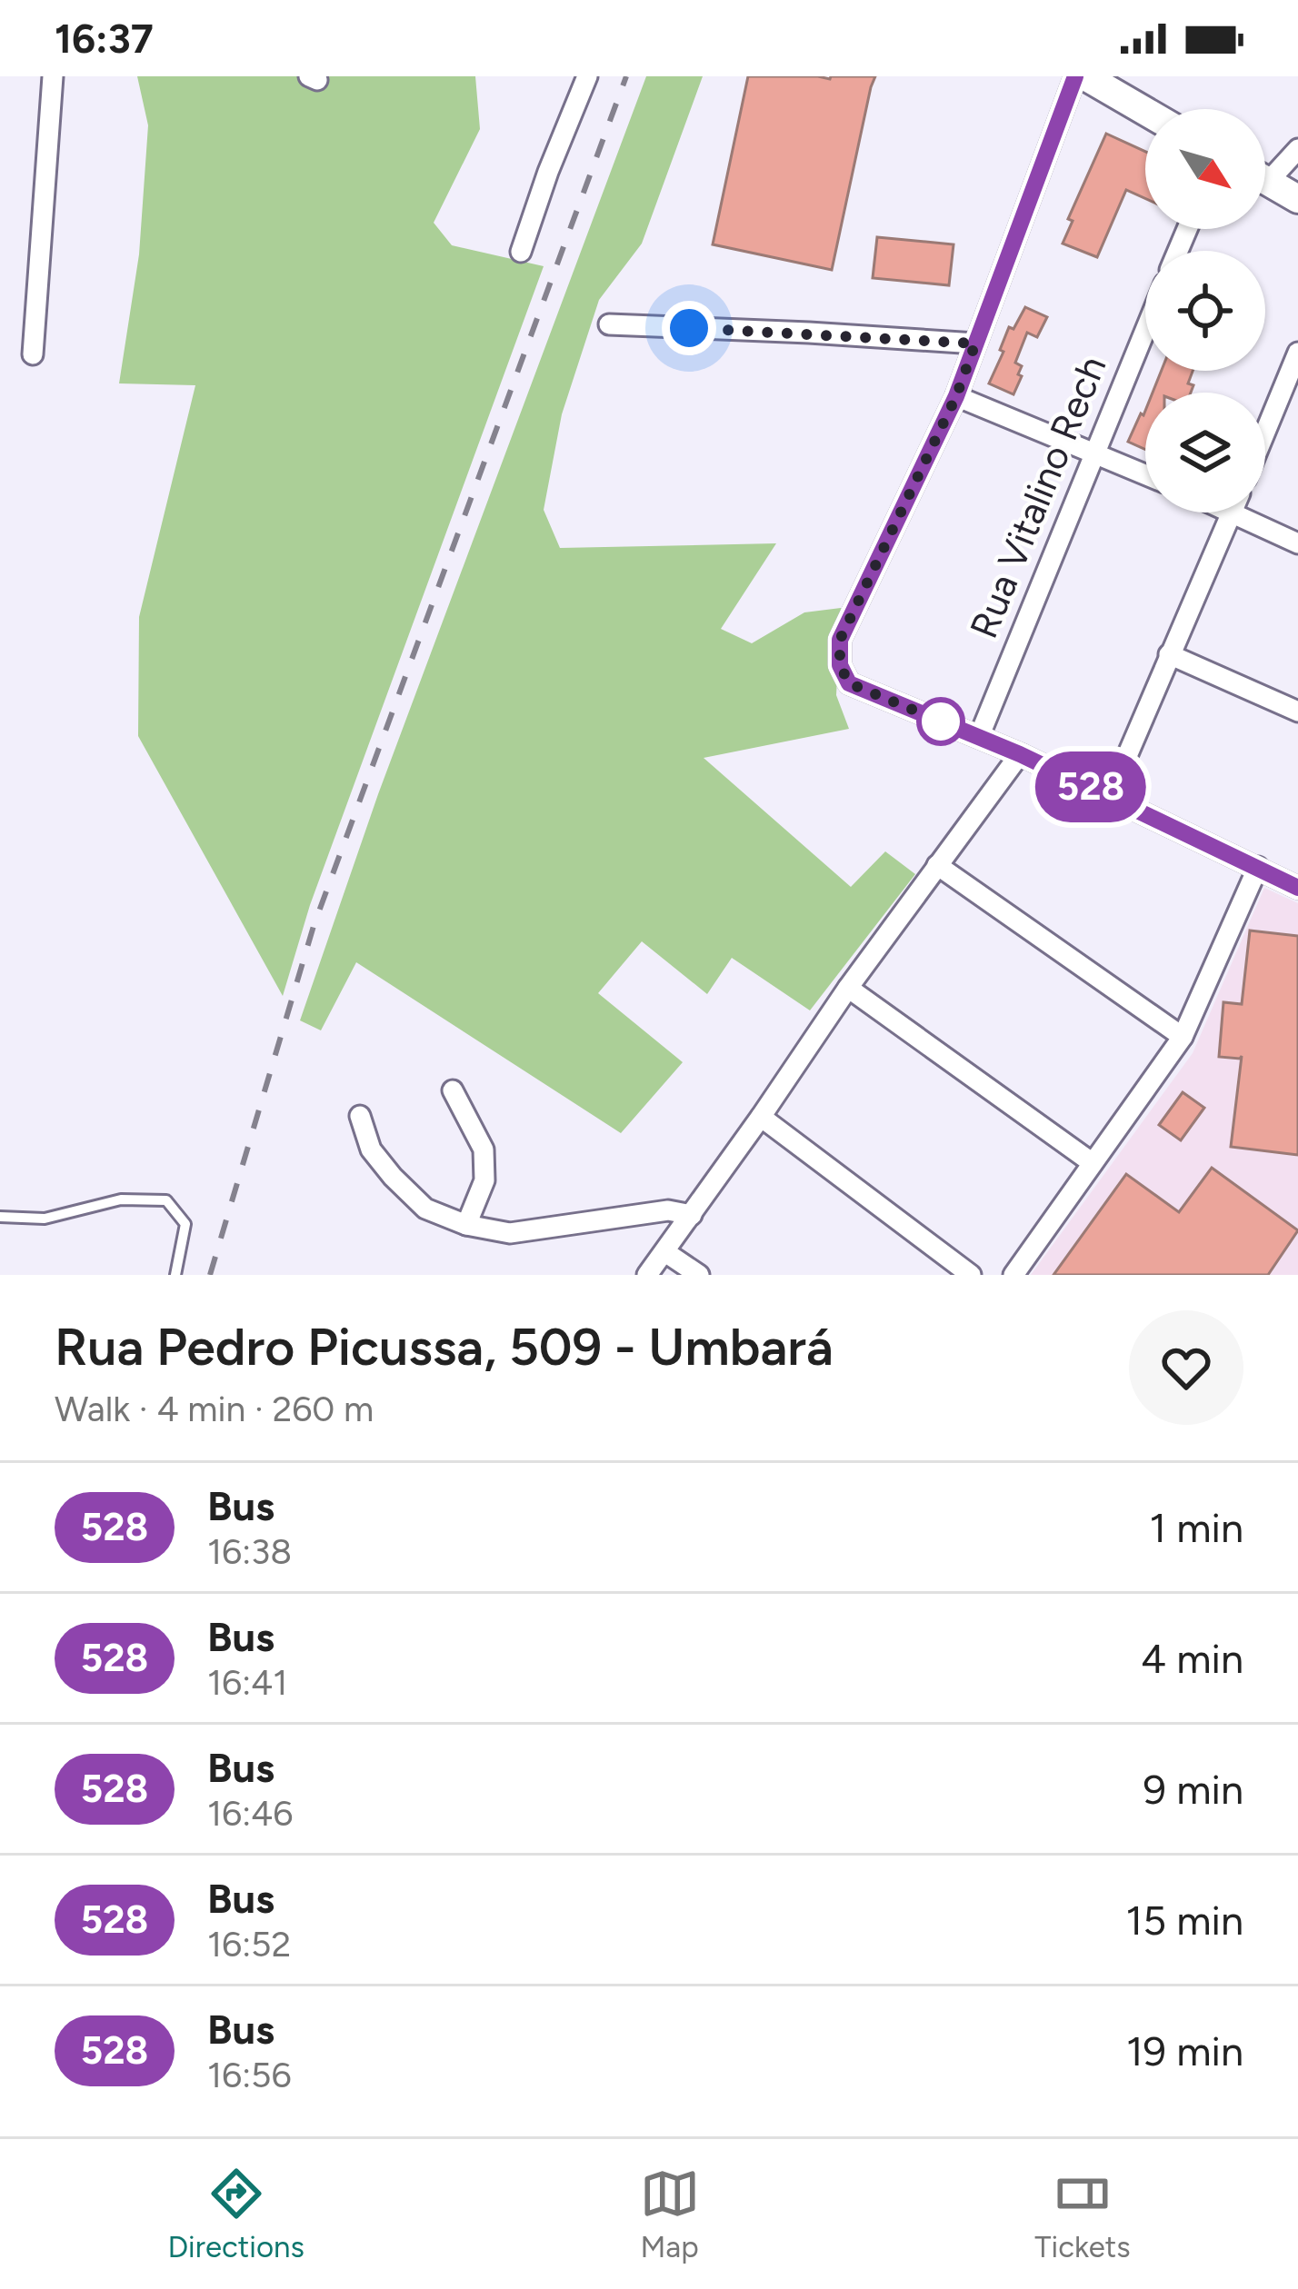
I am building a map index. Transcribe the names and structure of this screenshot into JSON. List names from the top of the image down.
{
  "streets": {
    "street": ["Rua Vitalino Rech"]
  },
  "lines": ["bus line 528"],
  "north": "bottom right",
  "page": {
    "status": "16:37",
    "on_map": "528",
    "heading": ["Rua Pedro Picussa, 509 - Umbará", "Walk · 4 min · 260 m"],
    "list": [
      {
        "mark": "528",
        "name": "Bus",
        "note": "16:38",
        "value": "1 min"
      },
      {
        "mark": "528",
        "name": "Bus",
        "note": "16:41",
        "value": "4 min"
      },
      {
        "mark": "528",
        "name": "Bus",
        "note": "16:46",
        "value": "9 min"
      },
      {
        "mark": "528",
        "name": "Bus",
        "note": "16:52",
        "value": "15 min"
      },
      {
        "mark": "528",
        "name": "Bus",
        "note": "16:56",
        "value": "19 min"
      }
    ],
    "tabs": ["Directions", "Map", "Tickets"]
  }
}
